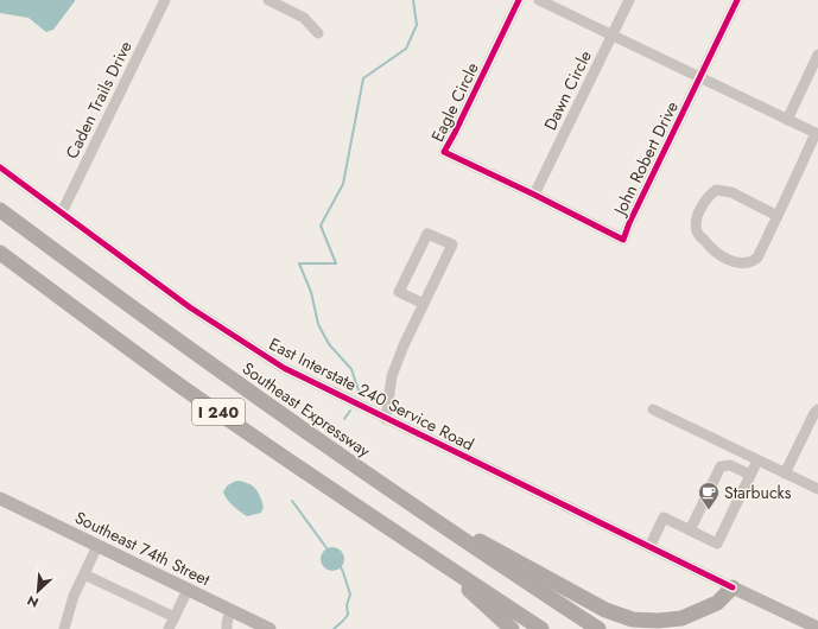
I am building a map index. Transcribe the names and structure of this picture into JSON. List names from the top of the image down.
{
  "streets": {
    "highway": ["Southeast Expressway", "I 240"],
    "main road": ["East Interstate 240 Service Road", "Southeast 74th Street"],
    "street": [
      "Dawn Circle",
      "Caden Trails Drive",
      "Eagle Circle",
      "John Robert Drive"
    ]
  },
  "crossings": [
    ["Dawn Circle", "Eagle Circle"],
    ["Dawn Circle", "John Robert Drive"],
    ["Caden Trails Drive", "East Interstate 240 Service Road"],
    ["Eagle Circle", "John Robert Drive"]
  ],
  "places": {
    "cafe": ["Starbucks"]
  },
  "north": "bottom left"
}
